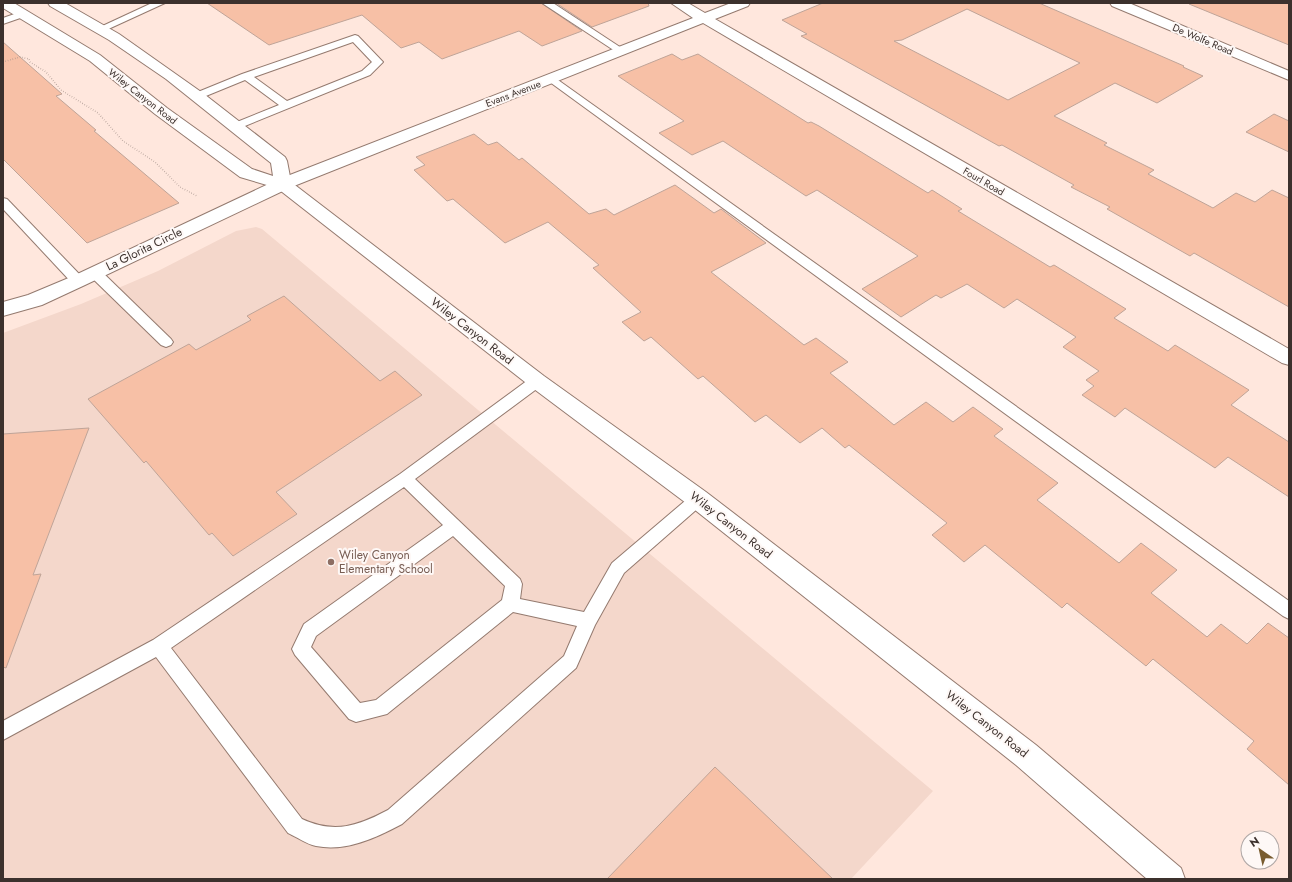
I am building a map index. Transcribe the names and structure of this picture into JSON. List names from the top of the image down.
{
  "streets": {
    "street": [
      "De Wolfe Road",
      "Evans Avenue",
      "Wiley Canyon Road",
      "Fourl Road",
      "La Glorita Circle"
    ]
  },
  "crossings": [
    ["Evans Avenue", "Wiley Canyon Road"],
    ["Evans Avenue", "Fourl Road"],
    ["Evans Avenue", "La Glorita Circle"],
    ["Wiley Canyon Road", "La Glorita Circle"]
  ],
  "places": ["Wiley Canyon Elementary School"],
  "north": "top left"
}
